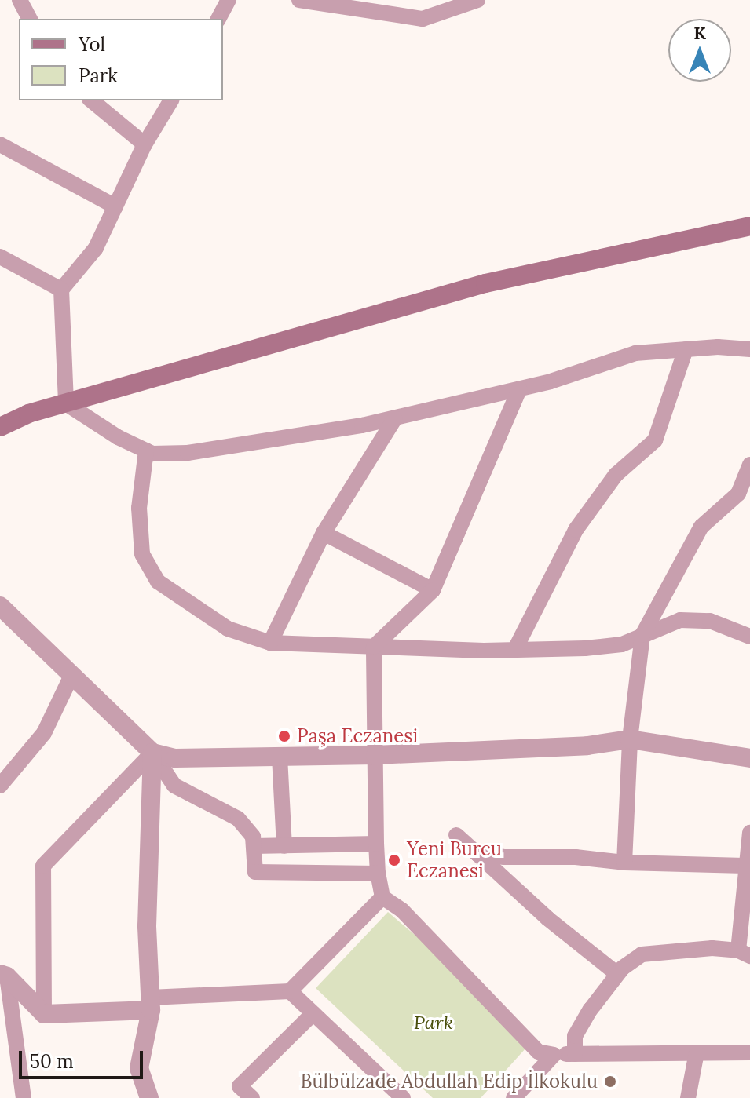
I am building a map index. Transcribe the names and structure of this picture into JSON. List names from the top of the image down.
{
  "parks": ["Park"],
  "places": ["Paşa Eczanesi", "Yeni Burcu Eczanesi", "Bülbülzade Abdullah Edip İlkokulu"],
  "legend": ["Yol", "Park"],
  "scale_bar": "50 m",
  "north": "top"
}
